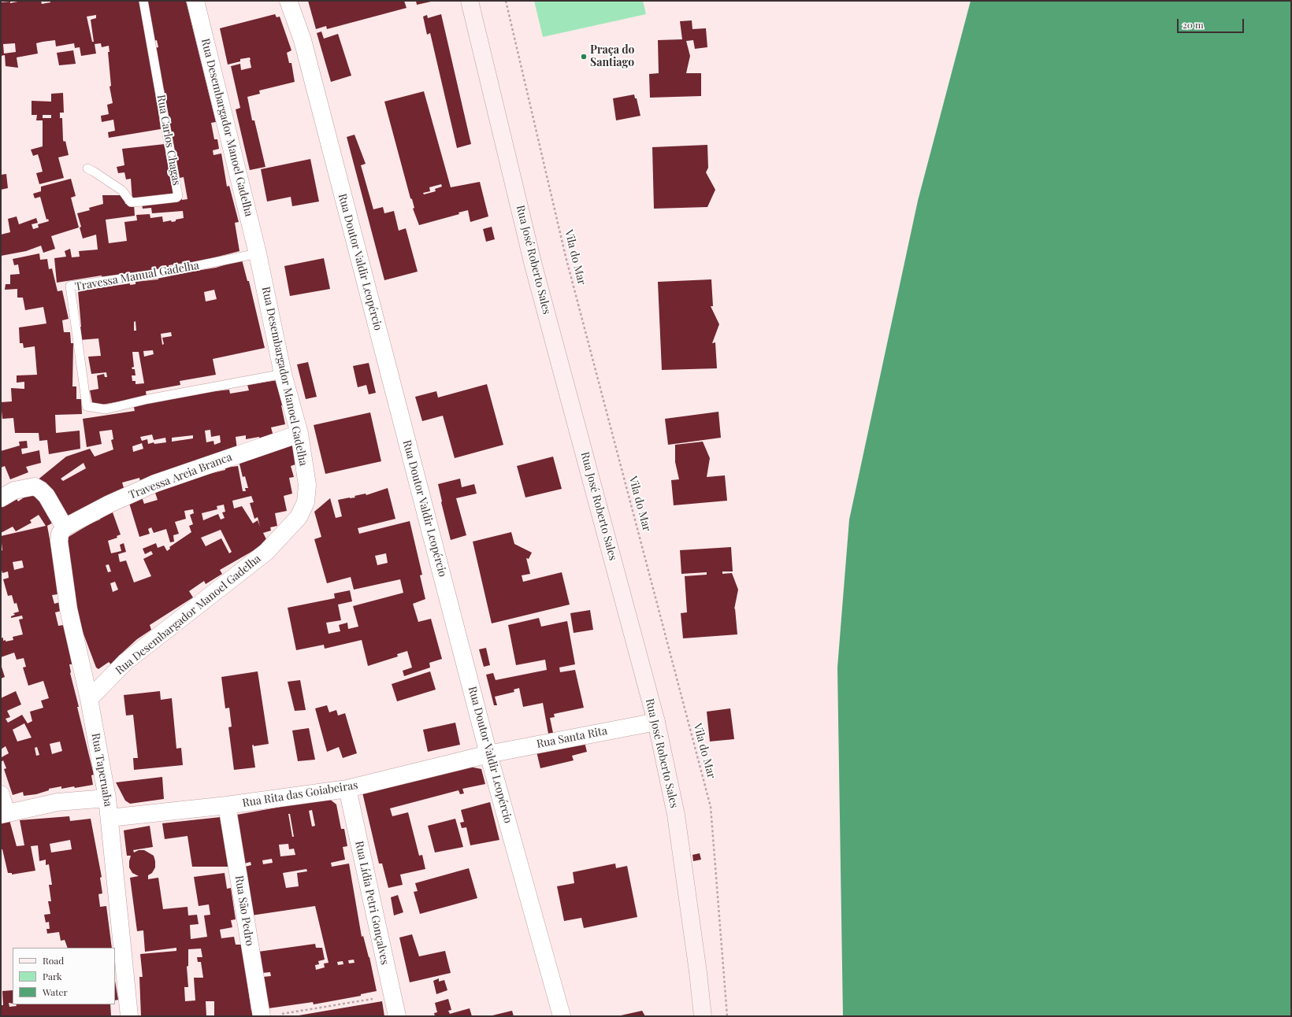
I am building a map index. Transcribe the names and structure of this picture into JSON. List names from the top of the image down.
{
  "streets": {
    "main road": ["Rua José Roberto Sales"],
    "street": [
      "Rua Desembargador Manoel Gadelha",
      "Rua Doutor Valdir Leopércio",
      "Travessa Areia Branca",
      "Rua Santa Rita",
      "Rua Taperuaba",
      "Rua Rita das Goiabeiras",
      "Rua Lídia Petri Gonçalves",
      "Rua São Pedro"
    ],
    "lane": ["Rua Carlos Chagas", "Travessa Manual Gadelha"],
    "path": ["Vila do Mar"]
  },
  "crossings": [
    ["Rua Desembargador Manoel Gadelha", "Travessa Manual Gadelha"],
    ["Rua Desembargador Manoel Gadelha", "Travessa Areia Branca"],
    ["Rua Desembargador Manoel Gadelha", "Rua Taperuaba"],
    ["Rua José Roberto Sales", "Rua Santa Rita"],
    ["Rua Doutor Valdir Leopércio", "Rua Santa Rita"],
    ["Rua Doutor Valdir Leopércio", "Rua Rita das Goiabeiras"],
    ["Travessa Areia Branca", "Rua Taperuaba"],
    ["Rua Santa Rita", "Rua Rita das Goiabeiras"],
    ["Rua Taperuaba", "Rua Rita das Goiabeiras"],
    ["Rua Rita das Goiabeiras", "Rua Lídia Petri Gonçalves"],
    ["Rua Rita das Goiabeiras", "Rua São Pedro"]
  ],
  "places": ["Praça do Santiago"],
  "legend": ["Road", "Park", "Water"],
  "scale_bar": "20 m"
}
